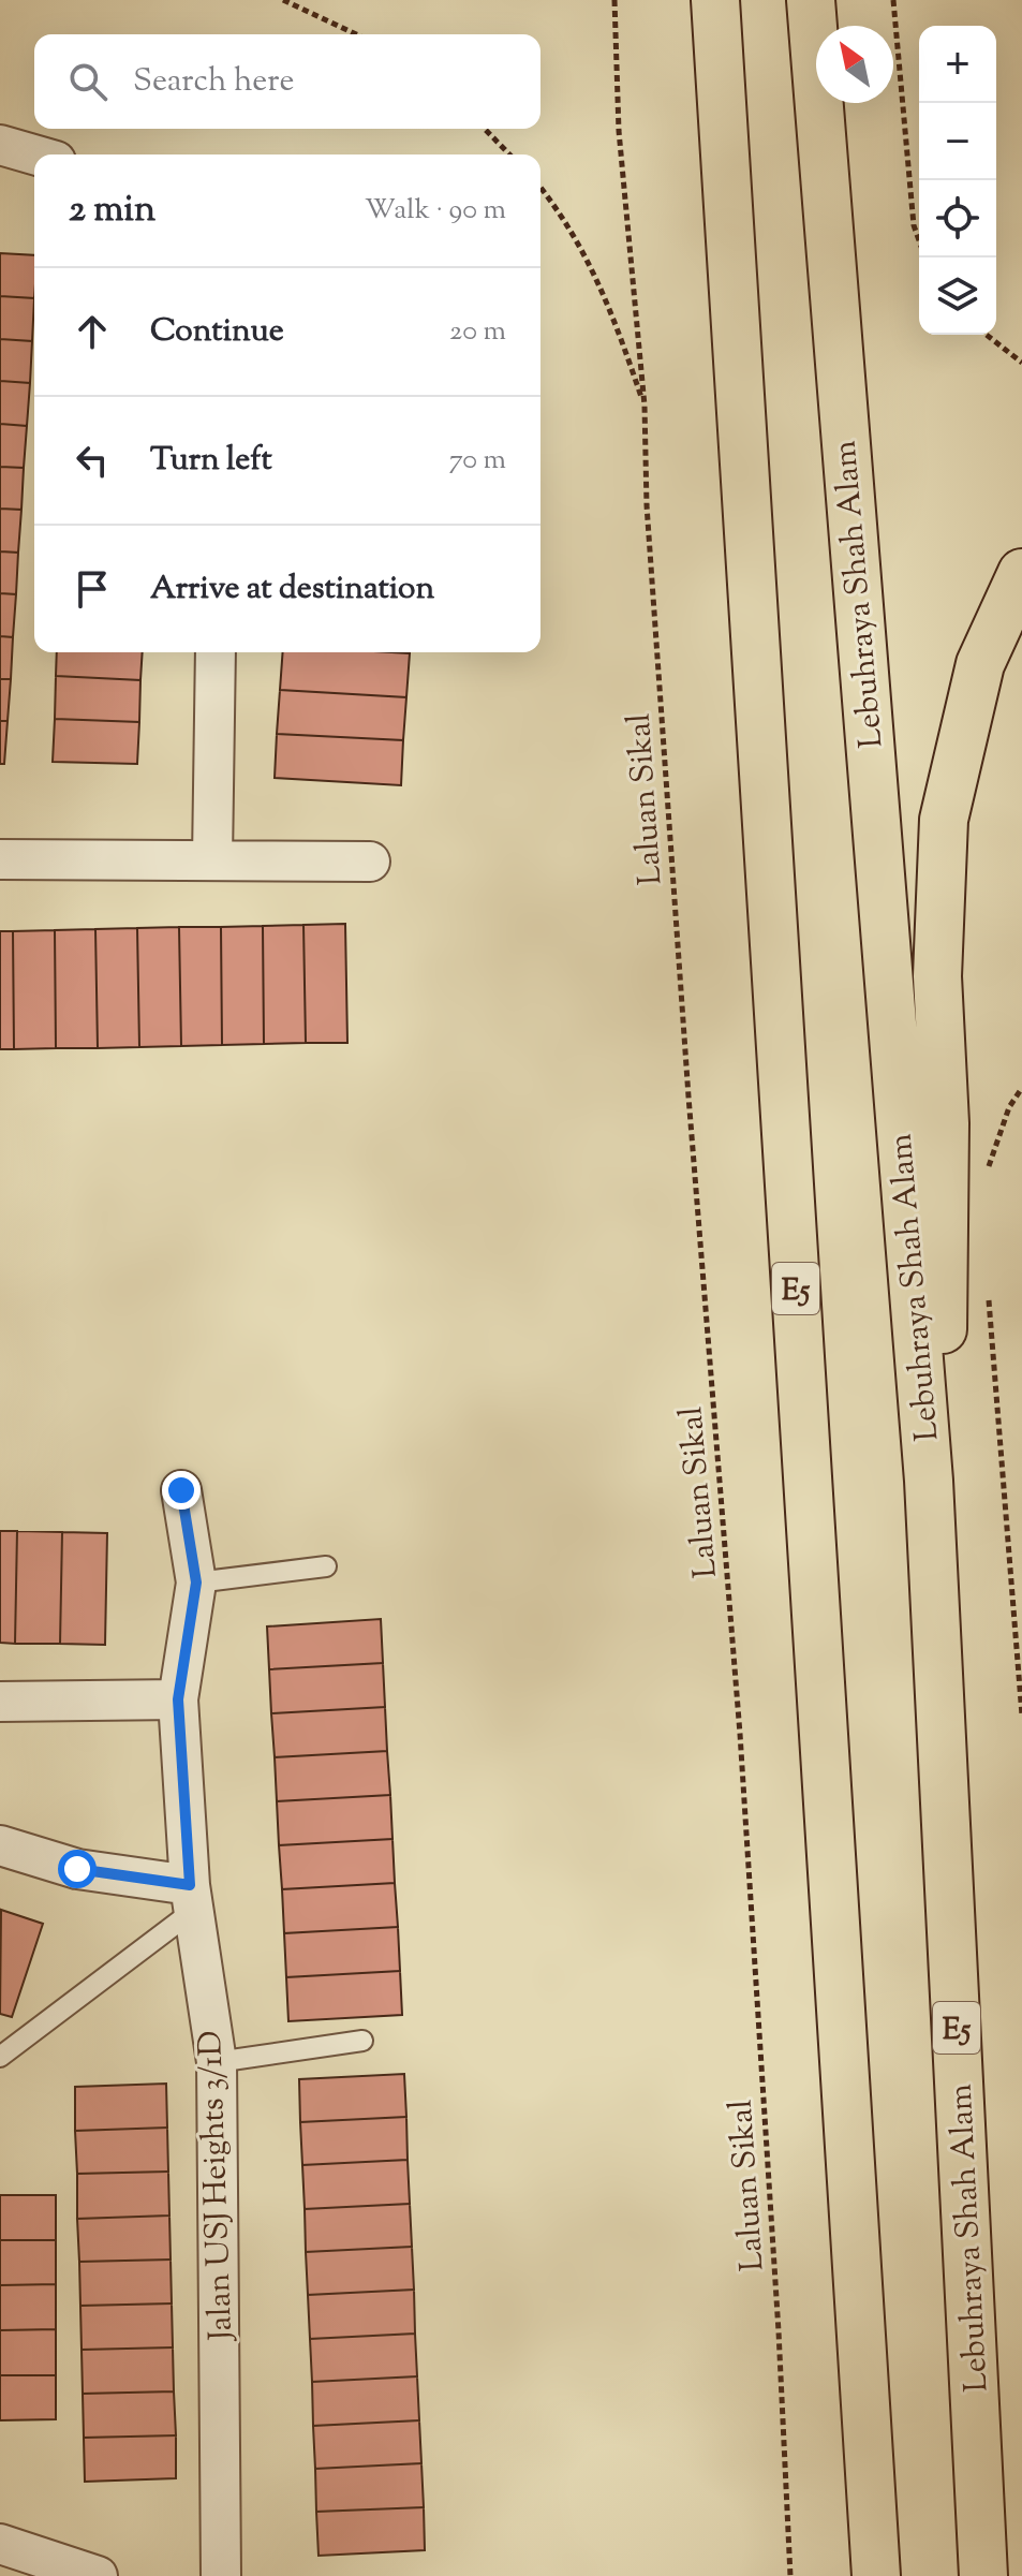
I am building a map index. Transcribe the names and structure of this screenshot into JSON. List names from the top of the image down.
{
  "streets": {
    "highway": ["Lebuhraya Shah Alam", "E5"],
    "street": ["Jalan USJ Heights 3/1D"],
    "path": ["Laluan Sikal"]
  },
  "north": "top left",
  "page": {
    "map_buttons": ["+", "−"],
    "search": "Search here",
    "heading": ["2 min", "Walk · 90 m"],
    "list": [
      ["Continue", "20 m"],
      ["Turn left", "70 m"],
      "Arrive at destination"
    ]
  }
}
